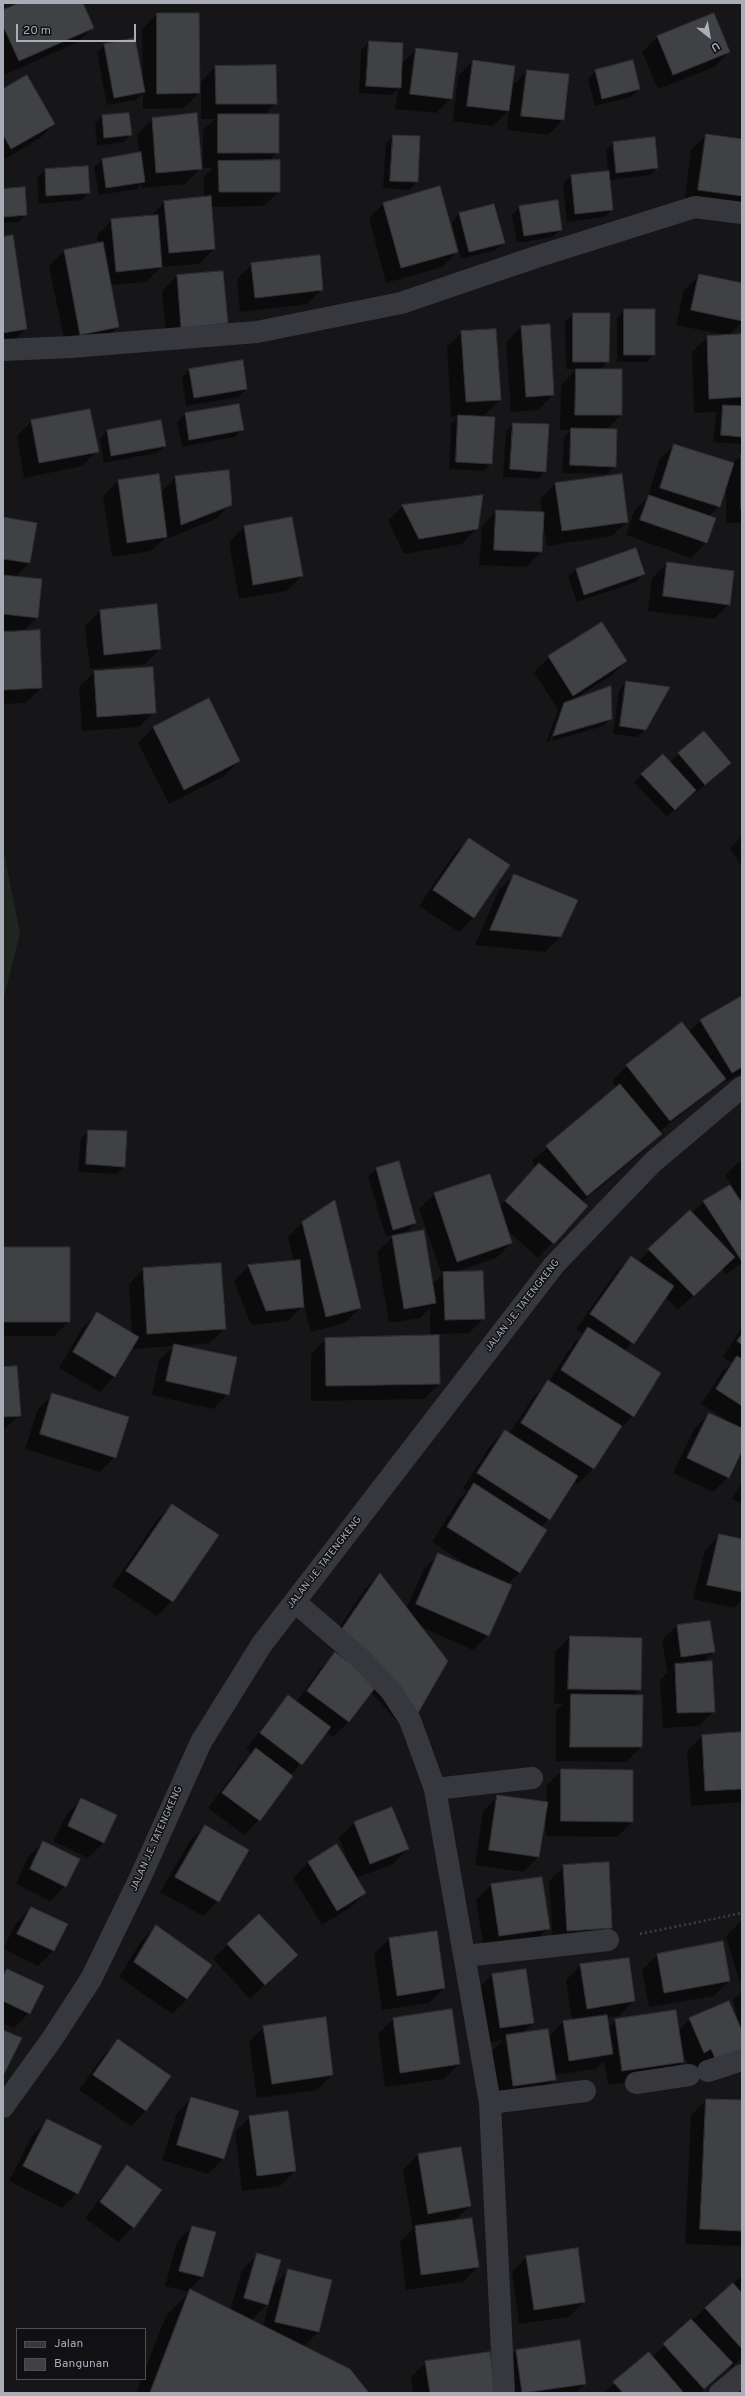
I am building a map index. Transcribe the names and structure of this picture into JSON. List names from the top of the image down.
{
  "streets": {
    "street": ["JALAN J.E. TATENGKENG"]
  },
  "legend": ["Jalan", "Bangunan"],
  "scale_bar": "20 m",
  "north": "bottom right"
}
